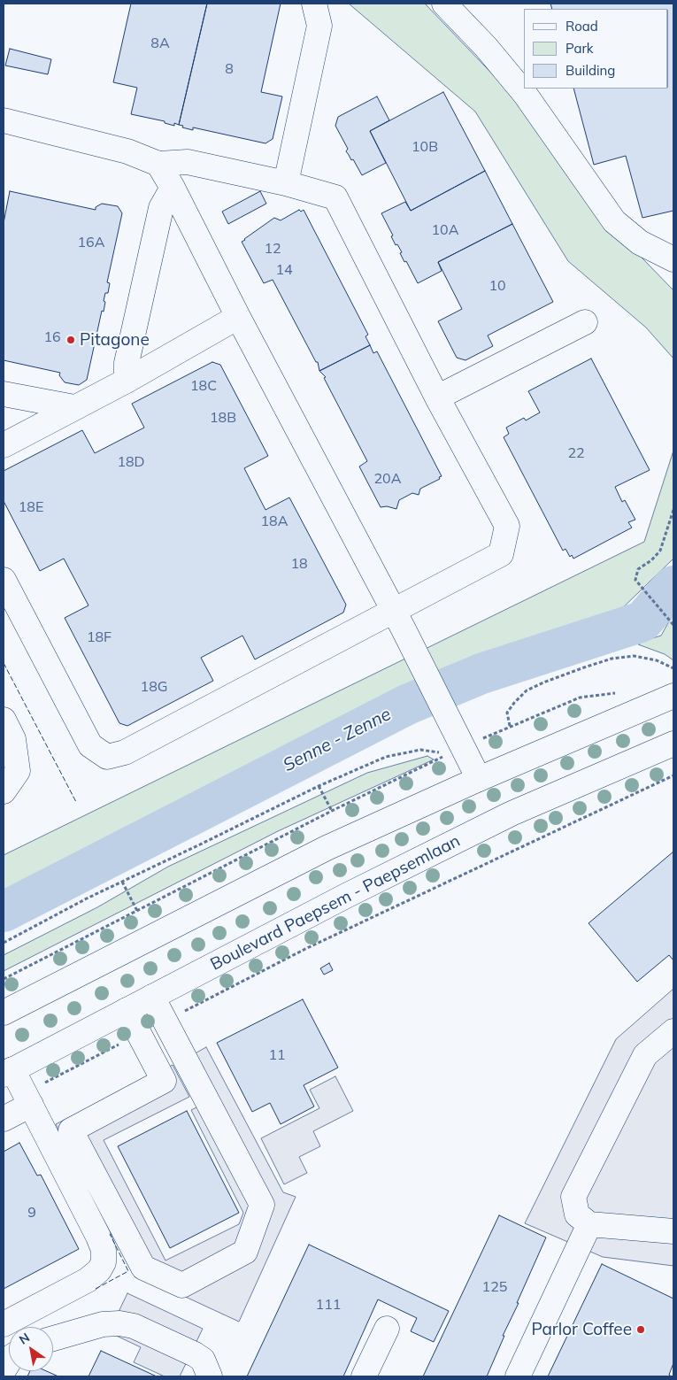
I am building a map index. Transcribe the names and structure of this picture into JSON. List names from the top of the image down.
{
  "streets": {
    "main road": ["Boulevard Paepsem - Paepsemlaan"]
  },
  "water": ["Senne - Zenne"],
  "places": ["Pitagone", "Parlor Coffee"],
  "house_numbers": [
    "8A",
    "8",
    "10B",
    "10A",
    "16A",
    "12",
    "14",
    "10",
    "16",
    "18C",
    "18B",
    "22",
    "18D",
    "20A",
    "18E",
    "18A",
    "18",
    "18F",
    "18G",
    "11",
    "9",
    "125",
    "111"
  ],
  "legend": ["Road", "Park", "Building"],
  "north": "top left"
}
